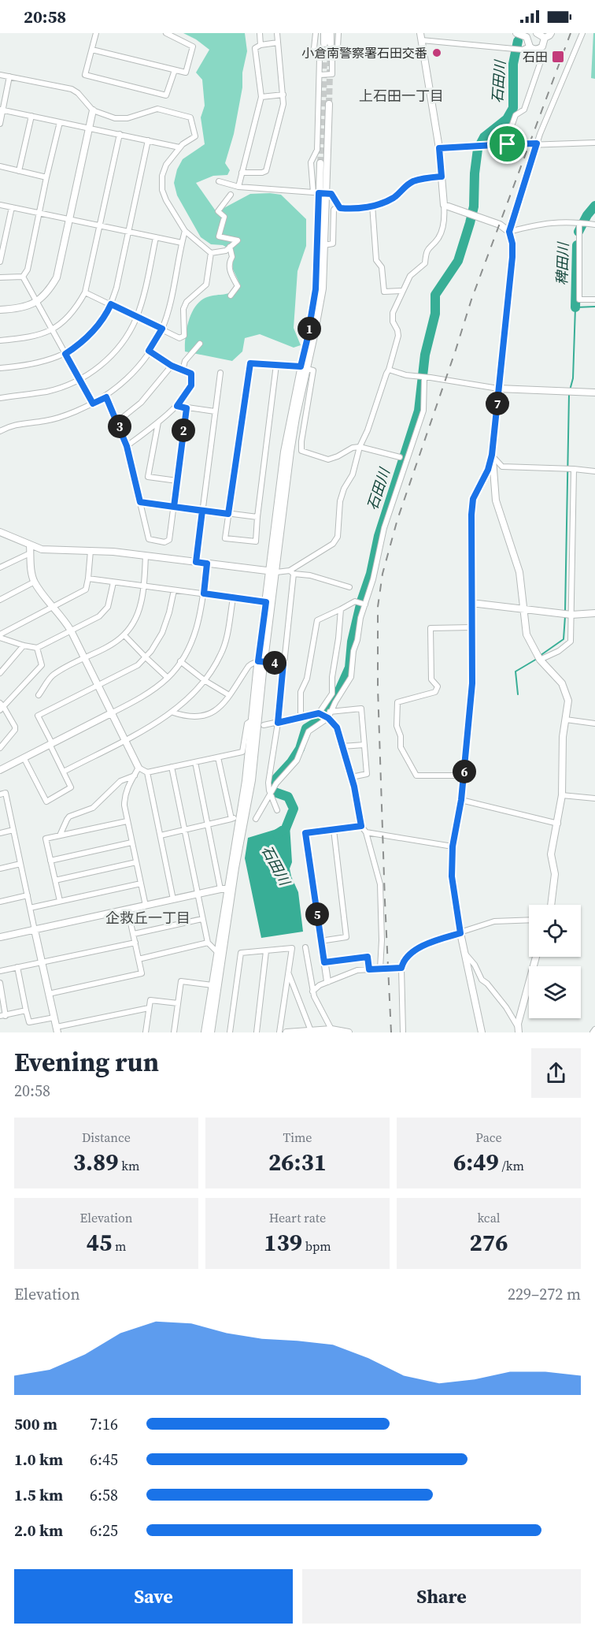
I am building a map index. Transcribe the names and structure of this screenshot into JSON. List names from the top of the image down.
{
  "districts": ["上石田一丁目", "企救丘一丁目"],
  "water": ["石田川", "稗田川"],
  "places": {
    "other": ["小倉南警察署石田交番"],
    "transit": ["石田"]
  },
  "page": {
    "status": "20:58",
    "pins": [
      "1",
      "7",
      "3",
      "2",
      "4",
      "6",
      "5"
    ],
    "heading": ["Evening run", "20:58"],
    "stats": [
      ["Distance", "3.89 km"],
      ["Time", "26:31"],
      ["Pace", "6:49 /km"],
      ["Elevation", "45 m"],
      ["Heart rate", "139 bpm"],
      ["kcal", "276"]
    ],
    "chart": ["Elevation", "229–272 m"],
    "list": [
      {
        "name": "500 m",
        "note": "7:16"
      },
      {
        "name": "1.0 km",
        "note": "6:45"
      },
      {
        "name": "1.5 km",
        "note": "6:58"
      },
      {
        "name": "2.0 km",
        "note": "6:25"
      }
    ],
    "buttons": ["Save", "Share"]
  }
}
